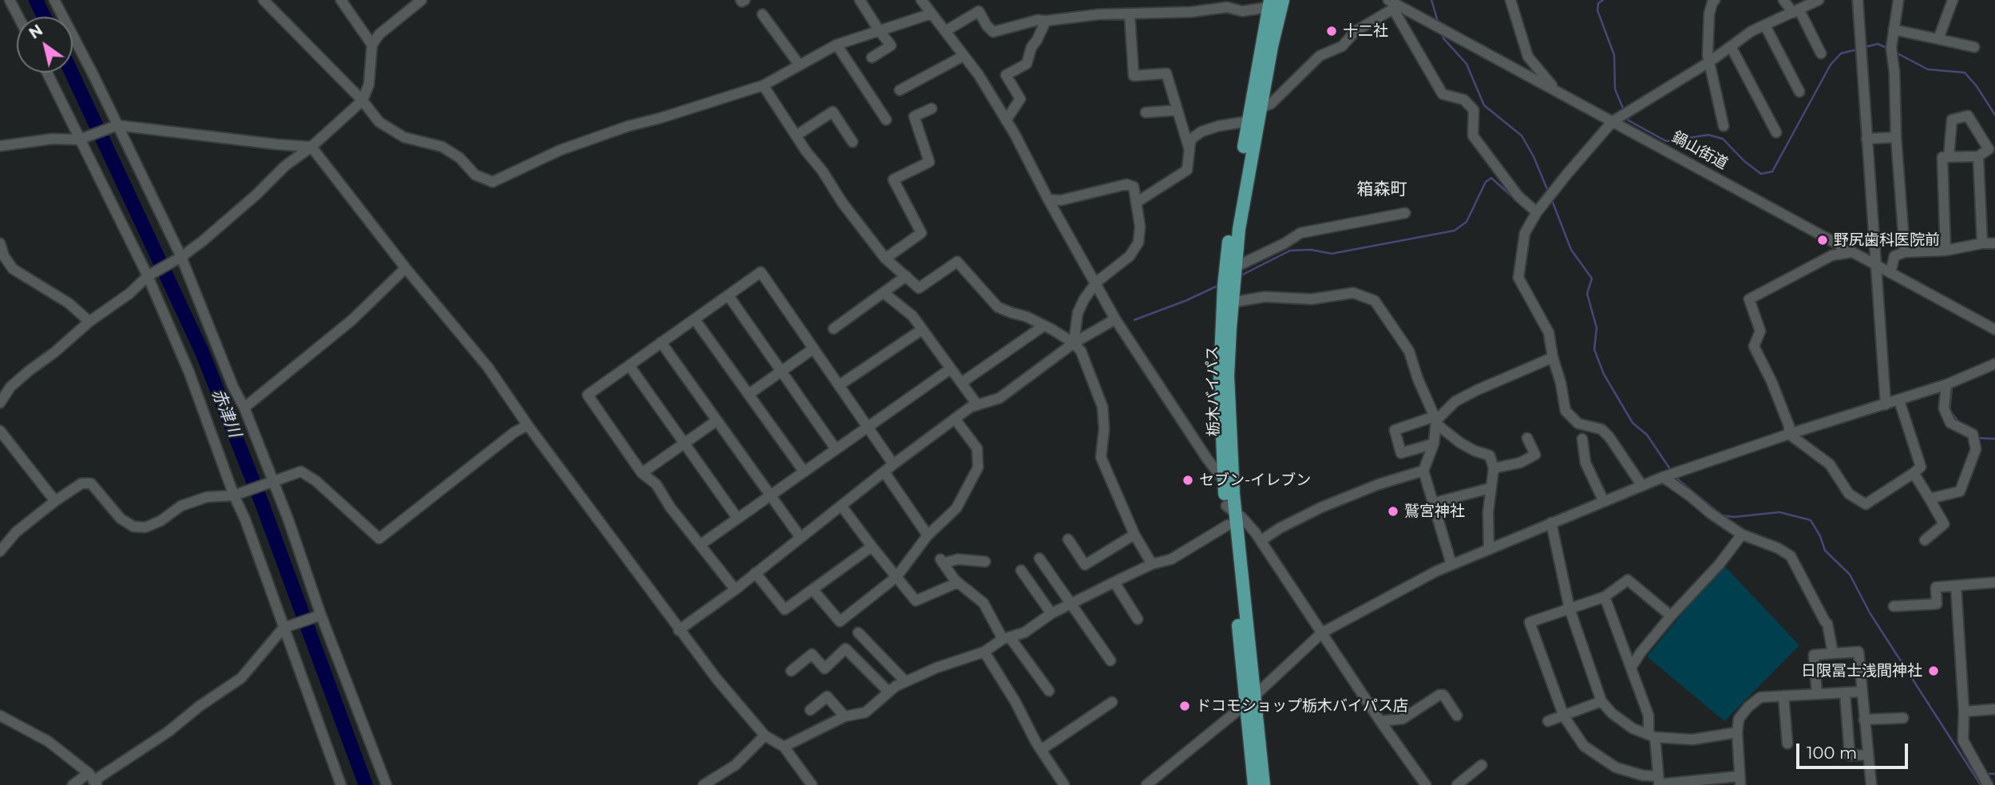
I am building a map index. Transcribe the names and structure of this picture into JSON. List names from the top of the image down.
{
  "streets": {
    "main road": ["栃木バイパス"],
    "street": ["鍋山街道"]
  },
  "districts": ["箱森町"],
  "water": ["赤津川"],
  "places": [
    "十二社",
    "野尻歯科医院前",
    "セブン-イレブン",
    "鷲宮神社",
    "日限冨士浅間神社",
    "ドコモショップ栃木バイパス店"
  ],
  "scale_bar": "100 m",
  "north": "top left"
}
